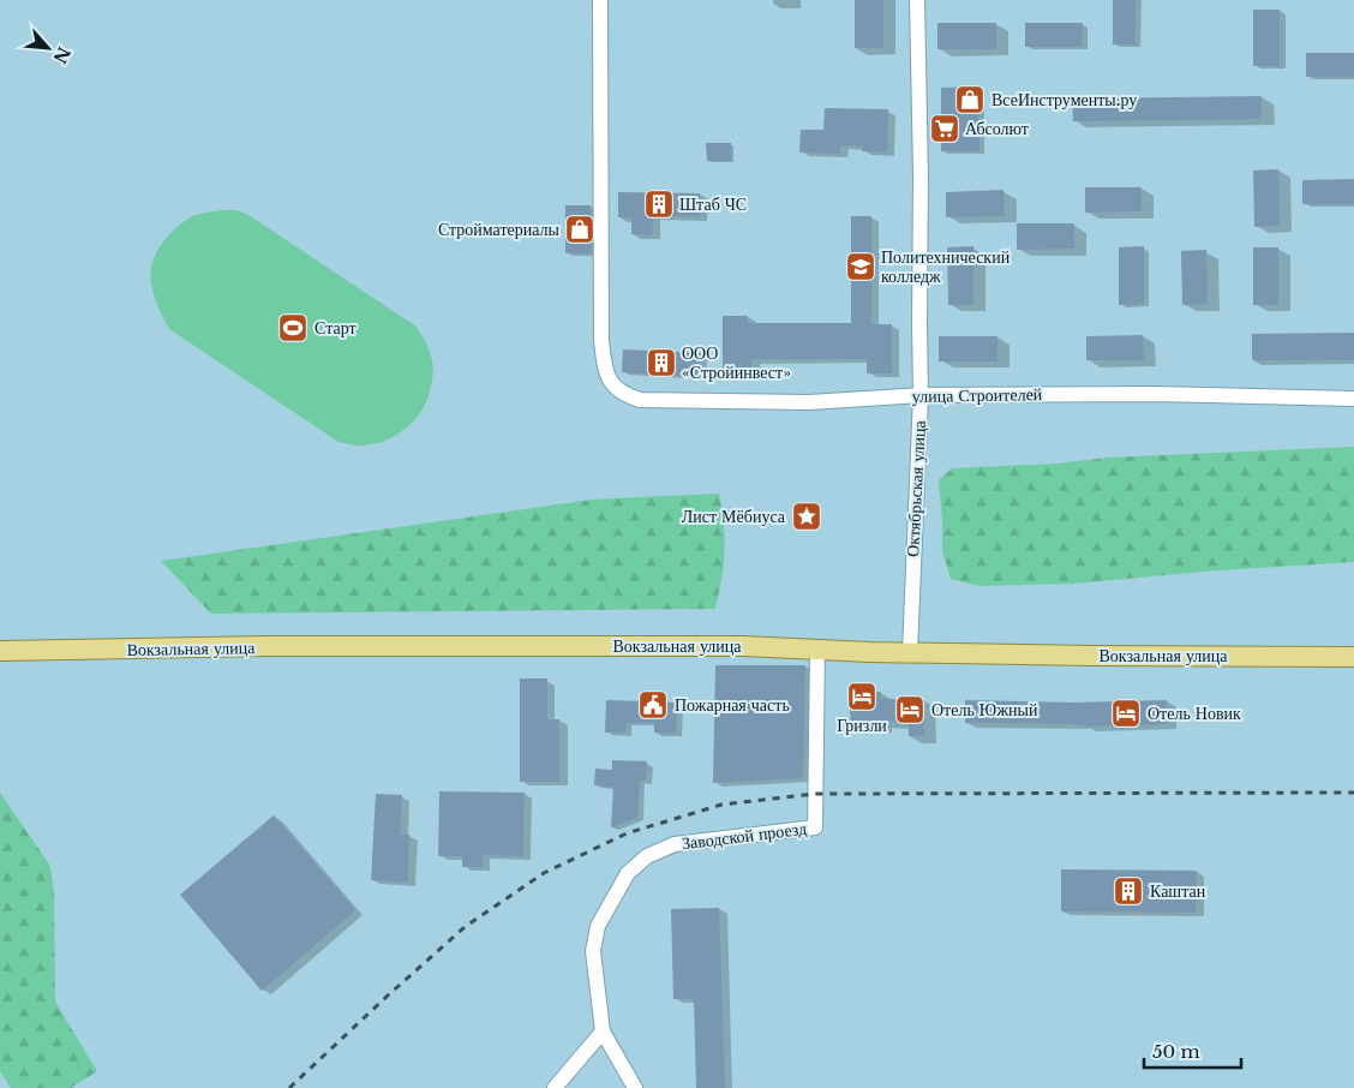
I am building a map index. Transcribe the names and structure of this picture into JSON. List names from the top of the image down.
{
  "streets": {
    "main road": ["Вокзальная улица"],
    "street": ["улица Строителей", "Октябрьская улица", "Заводской проезд"]
  },
  "crossings": [
    ["улица Строителей", "Октябрьская улица"],
    ["Октябрьская улица", "Вокзальная улица"],
    ["Вокзальная улица", "Заводской проезд"]
  ],
  "places": {
    "shop": ["ВсеИнструменты.ру", "Стройматериалы"],
    "supermarket": ["Абсолют"],
    "building": ["Штаб ЧС", "ООО «Стройинвест»", "Каштан"],
    "school or university": ["Политехнический колледж"],
    "sports": ["Старт"],
    "place": ["Лист Мёбиуса"],
    "hotel": ["Гризли", "Отель Южный", "Отель Новик"],
    "public building": ["Пожарная часть"]
  },
  "scale_bar": "50 m",
  "north": "bottom right"
}
